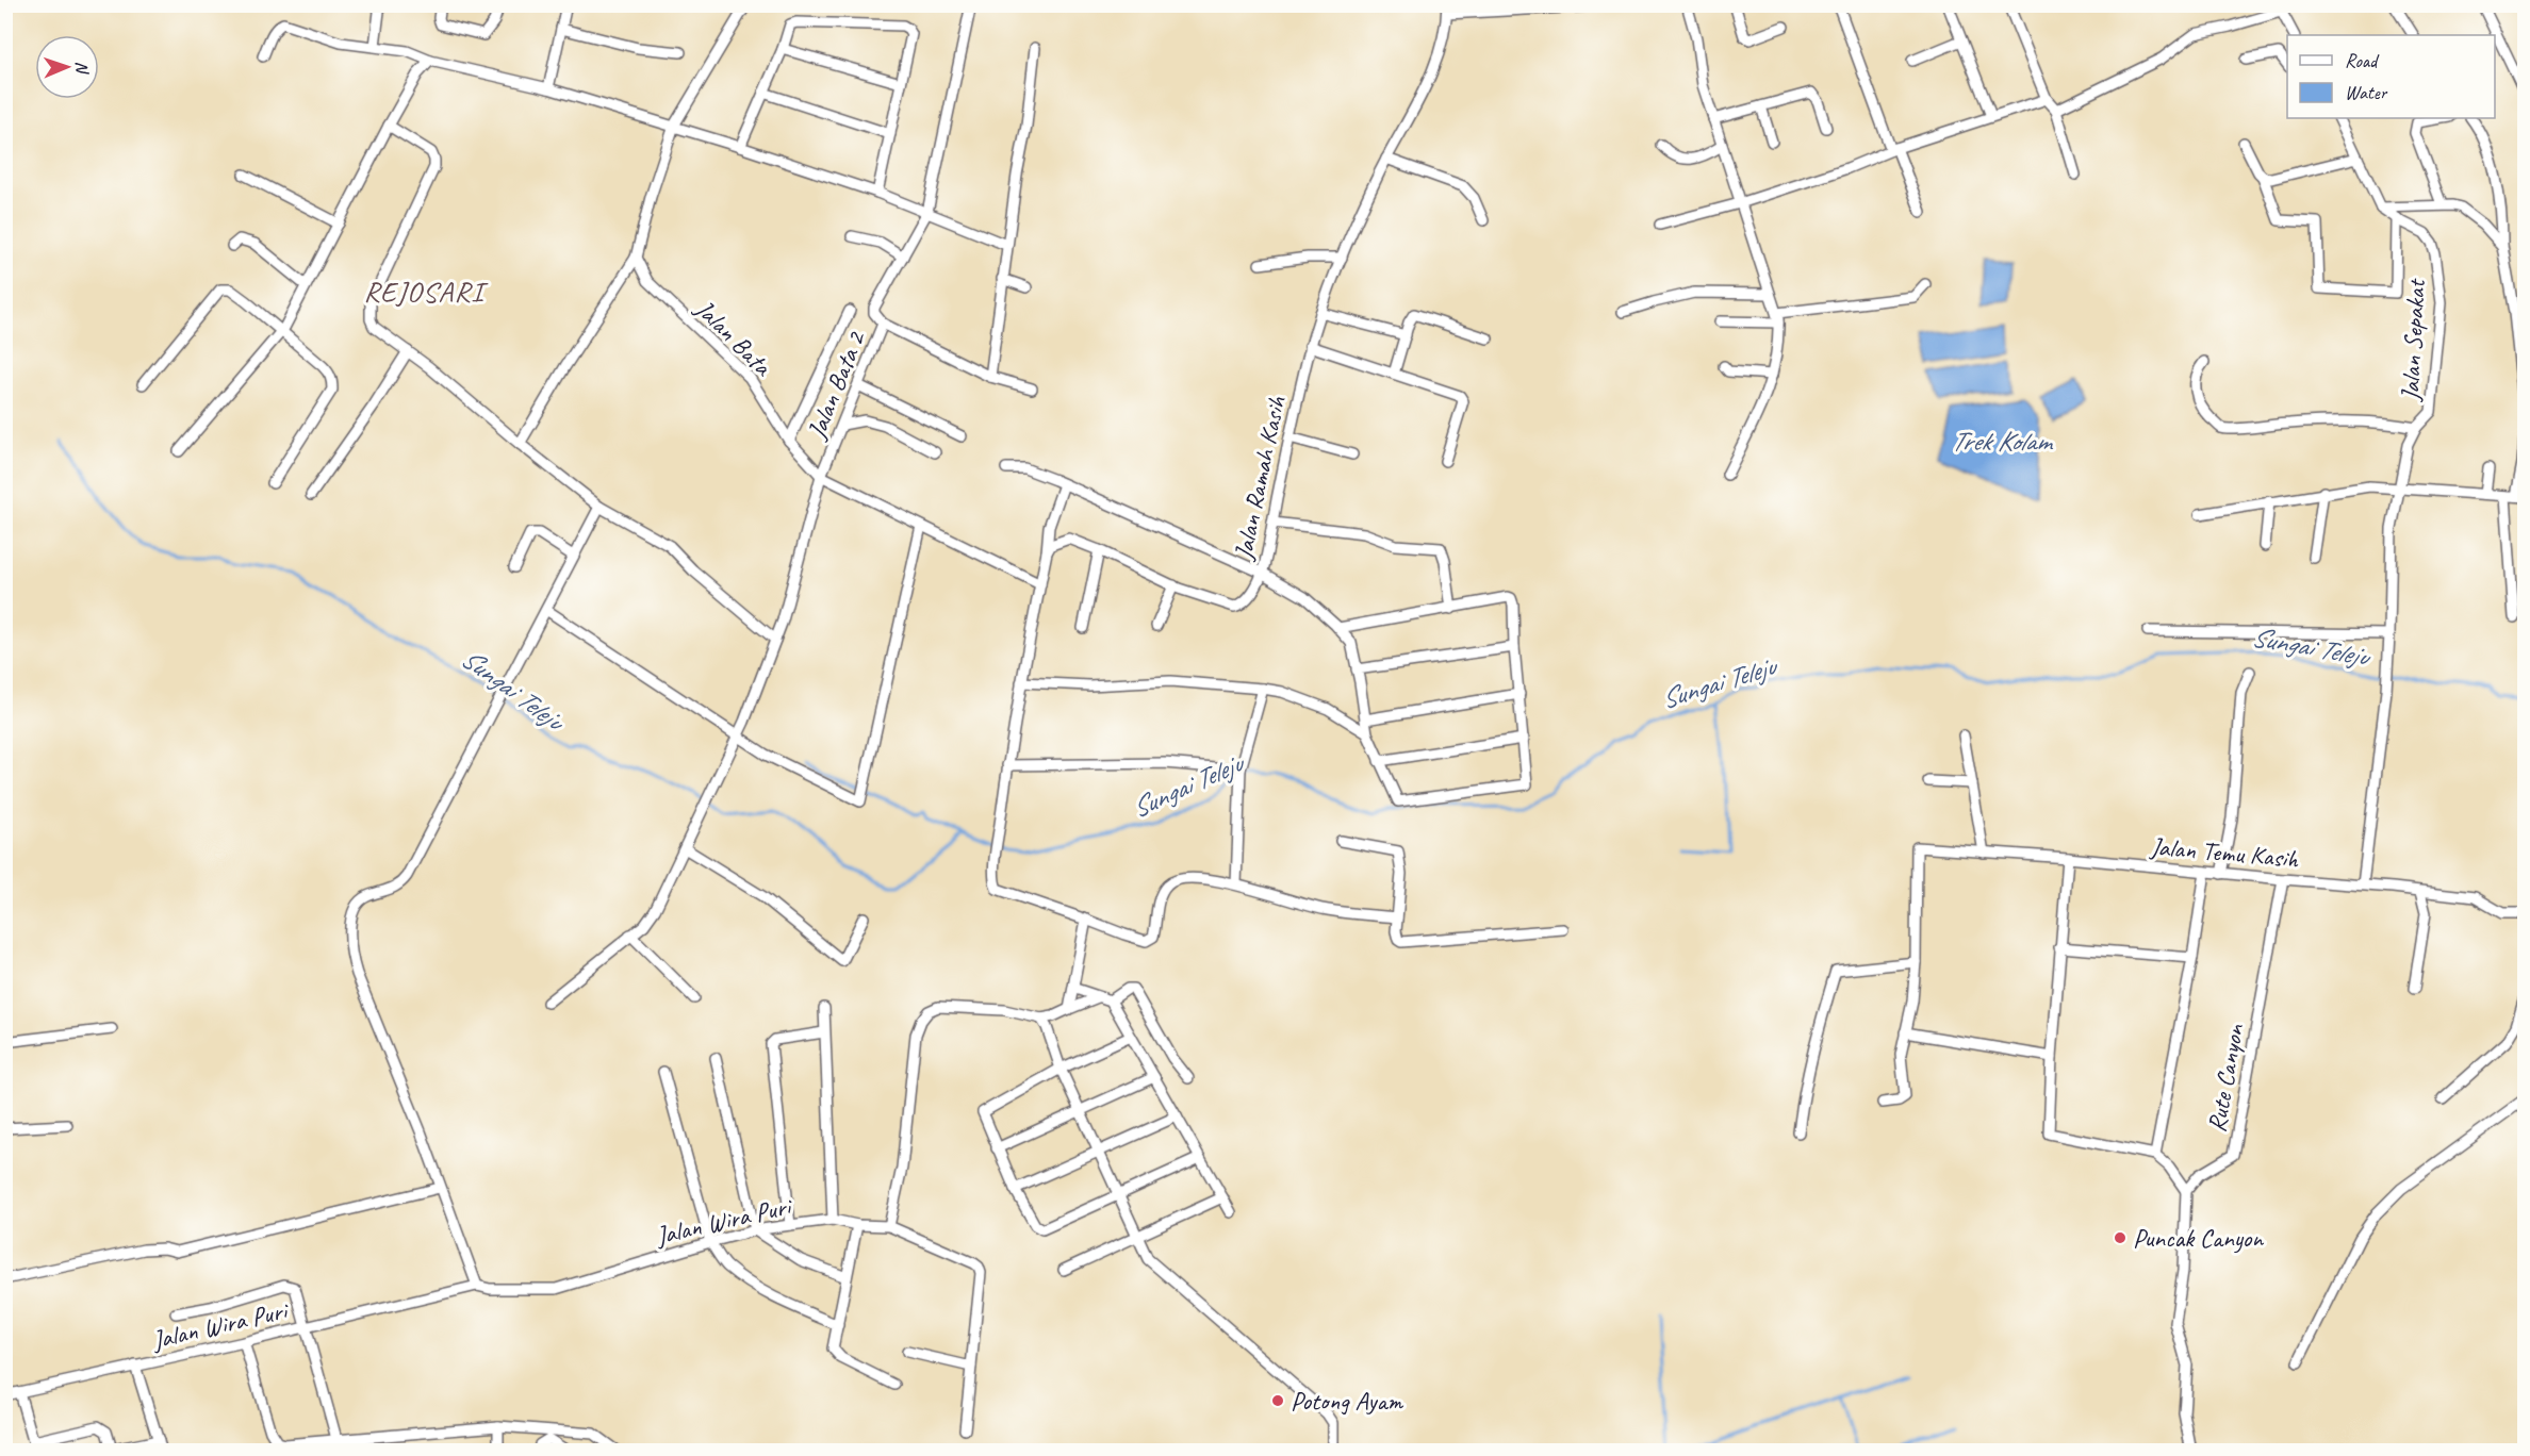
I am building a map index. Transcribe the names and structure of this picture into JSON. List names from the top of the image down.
{
  "streets": {
    "street": [
      "Jalan Bata",
      "Jalan Sepakat",
      "Jalan Bata 2",
      "Jalan Ramah Kasih",
      "Jalan Temu Kasih",
      "Rute Canyon",
      "Jalan Wira Puri"
    ]
  },
  "crossings": [
    ["Jalan Bata", "Jalan Bata 2"],
    ["Jalan Sepakat", "Jalan Temu Kasih"],
    ["Jalan Temu Kasih", "Rute Canyon"]
  ],
  "districts": ["REJOSARI"],
  "water": ["Trek Kolam", "Sungai Teleju"],
  "places": ["Puncak Canyon", "Potong Ayam"],
  "legend": ["Road", "Water"],
  "north": "right"
}
